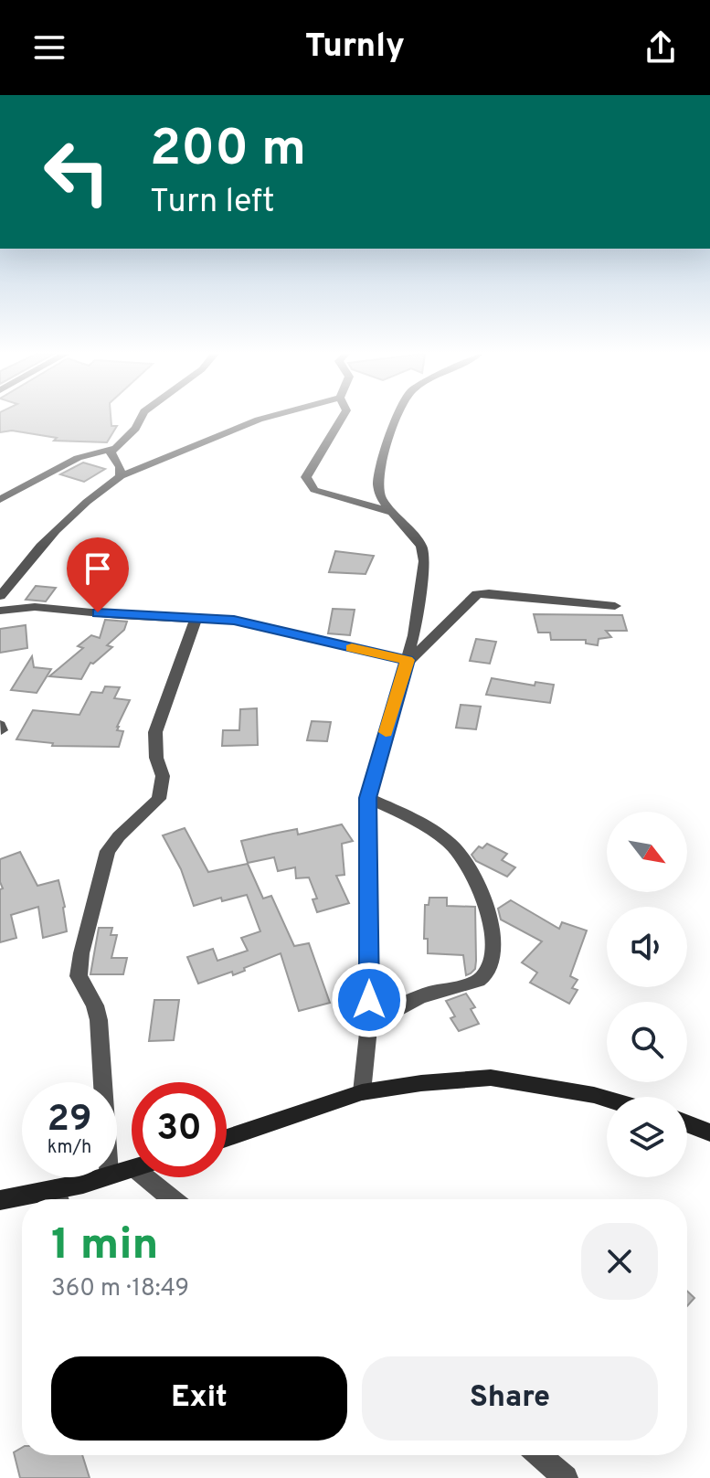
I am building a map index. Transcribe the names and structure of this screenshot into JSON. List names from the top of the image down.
{
  "north": "bottom right",
  "page": {
    "header": "Turnly",
    "turn": ["200 m", "Turn left"],
    "speed": "29 km/h",
    "limit": "30",
    "heading": ["1 min", "360 m · 18:49"],
    "buttons": ["Exit", "Share"]
  }
}
